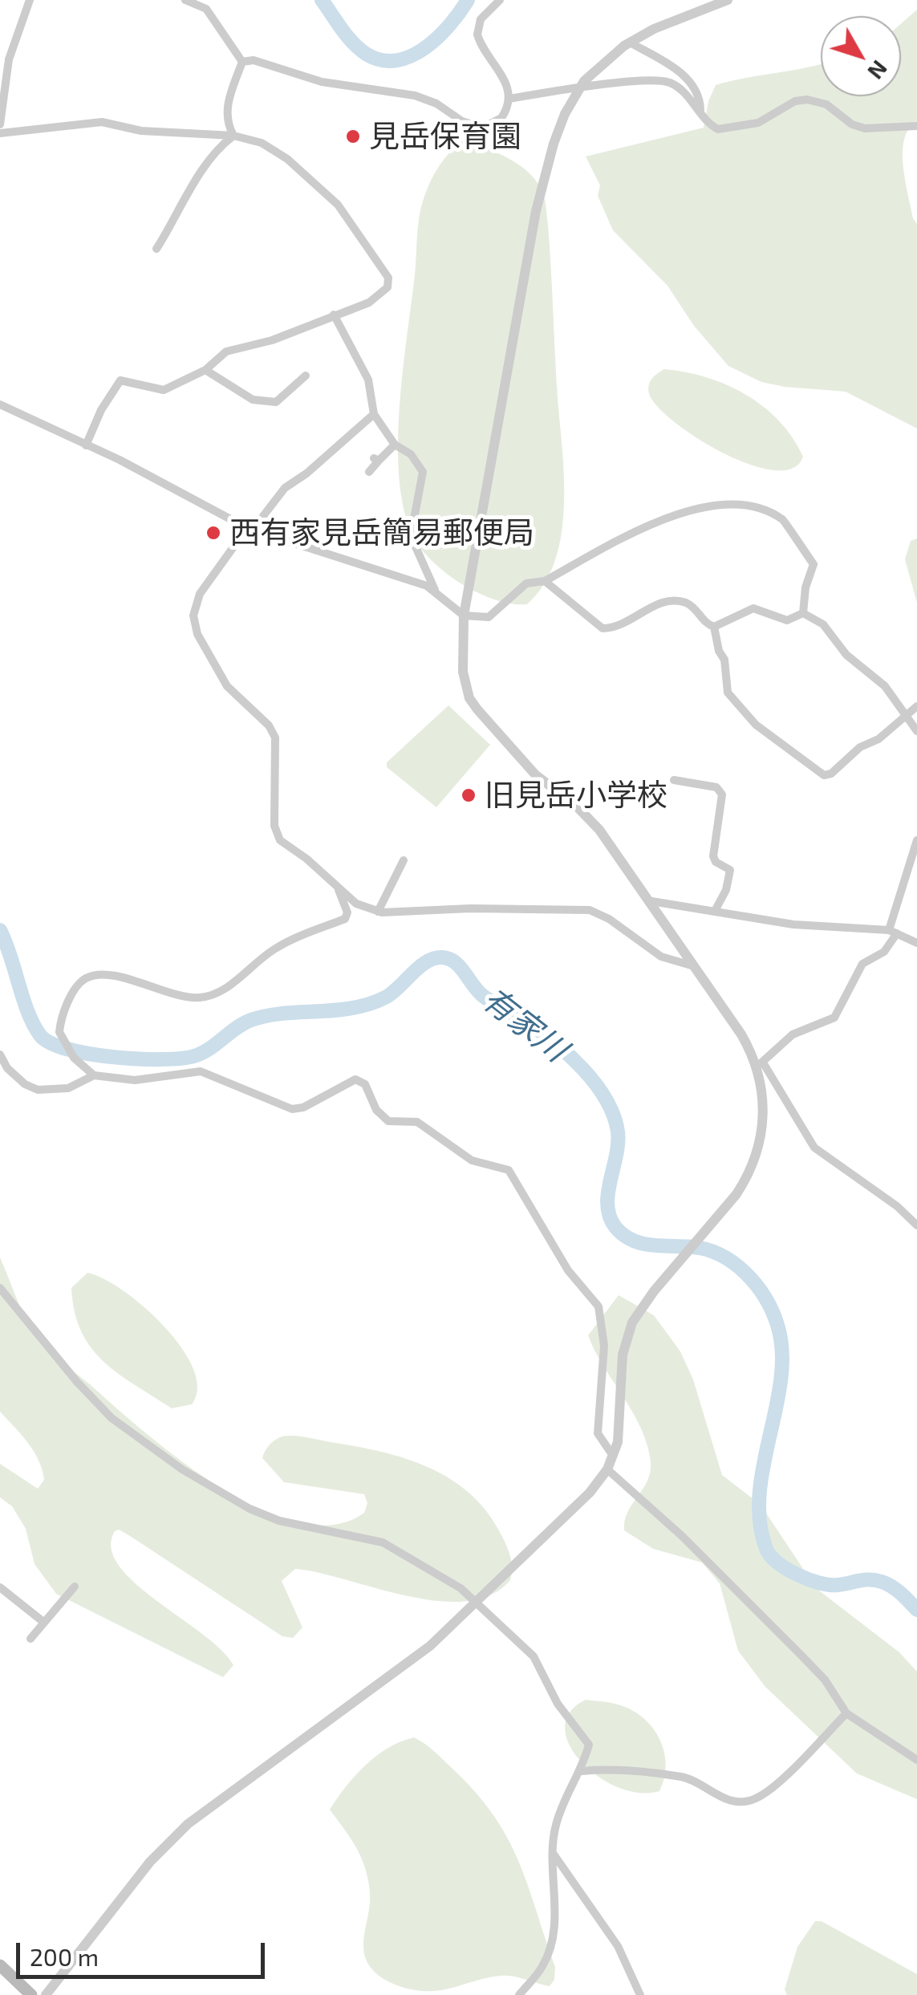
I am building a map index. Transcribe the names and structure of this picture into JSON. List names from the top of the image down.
{
  "water": ["有家川"],
  "places": ["見岳保育園", "西有家見岳簡易郵便局", "旧見岳小学校"],
  "scale_bar": "200 m",
  "north": "bottom right"
}
